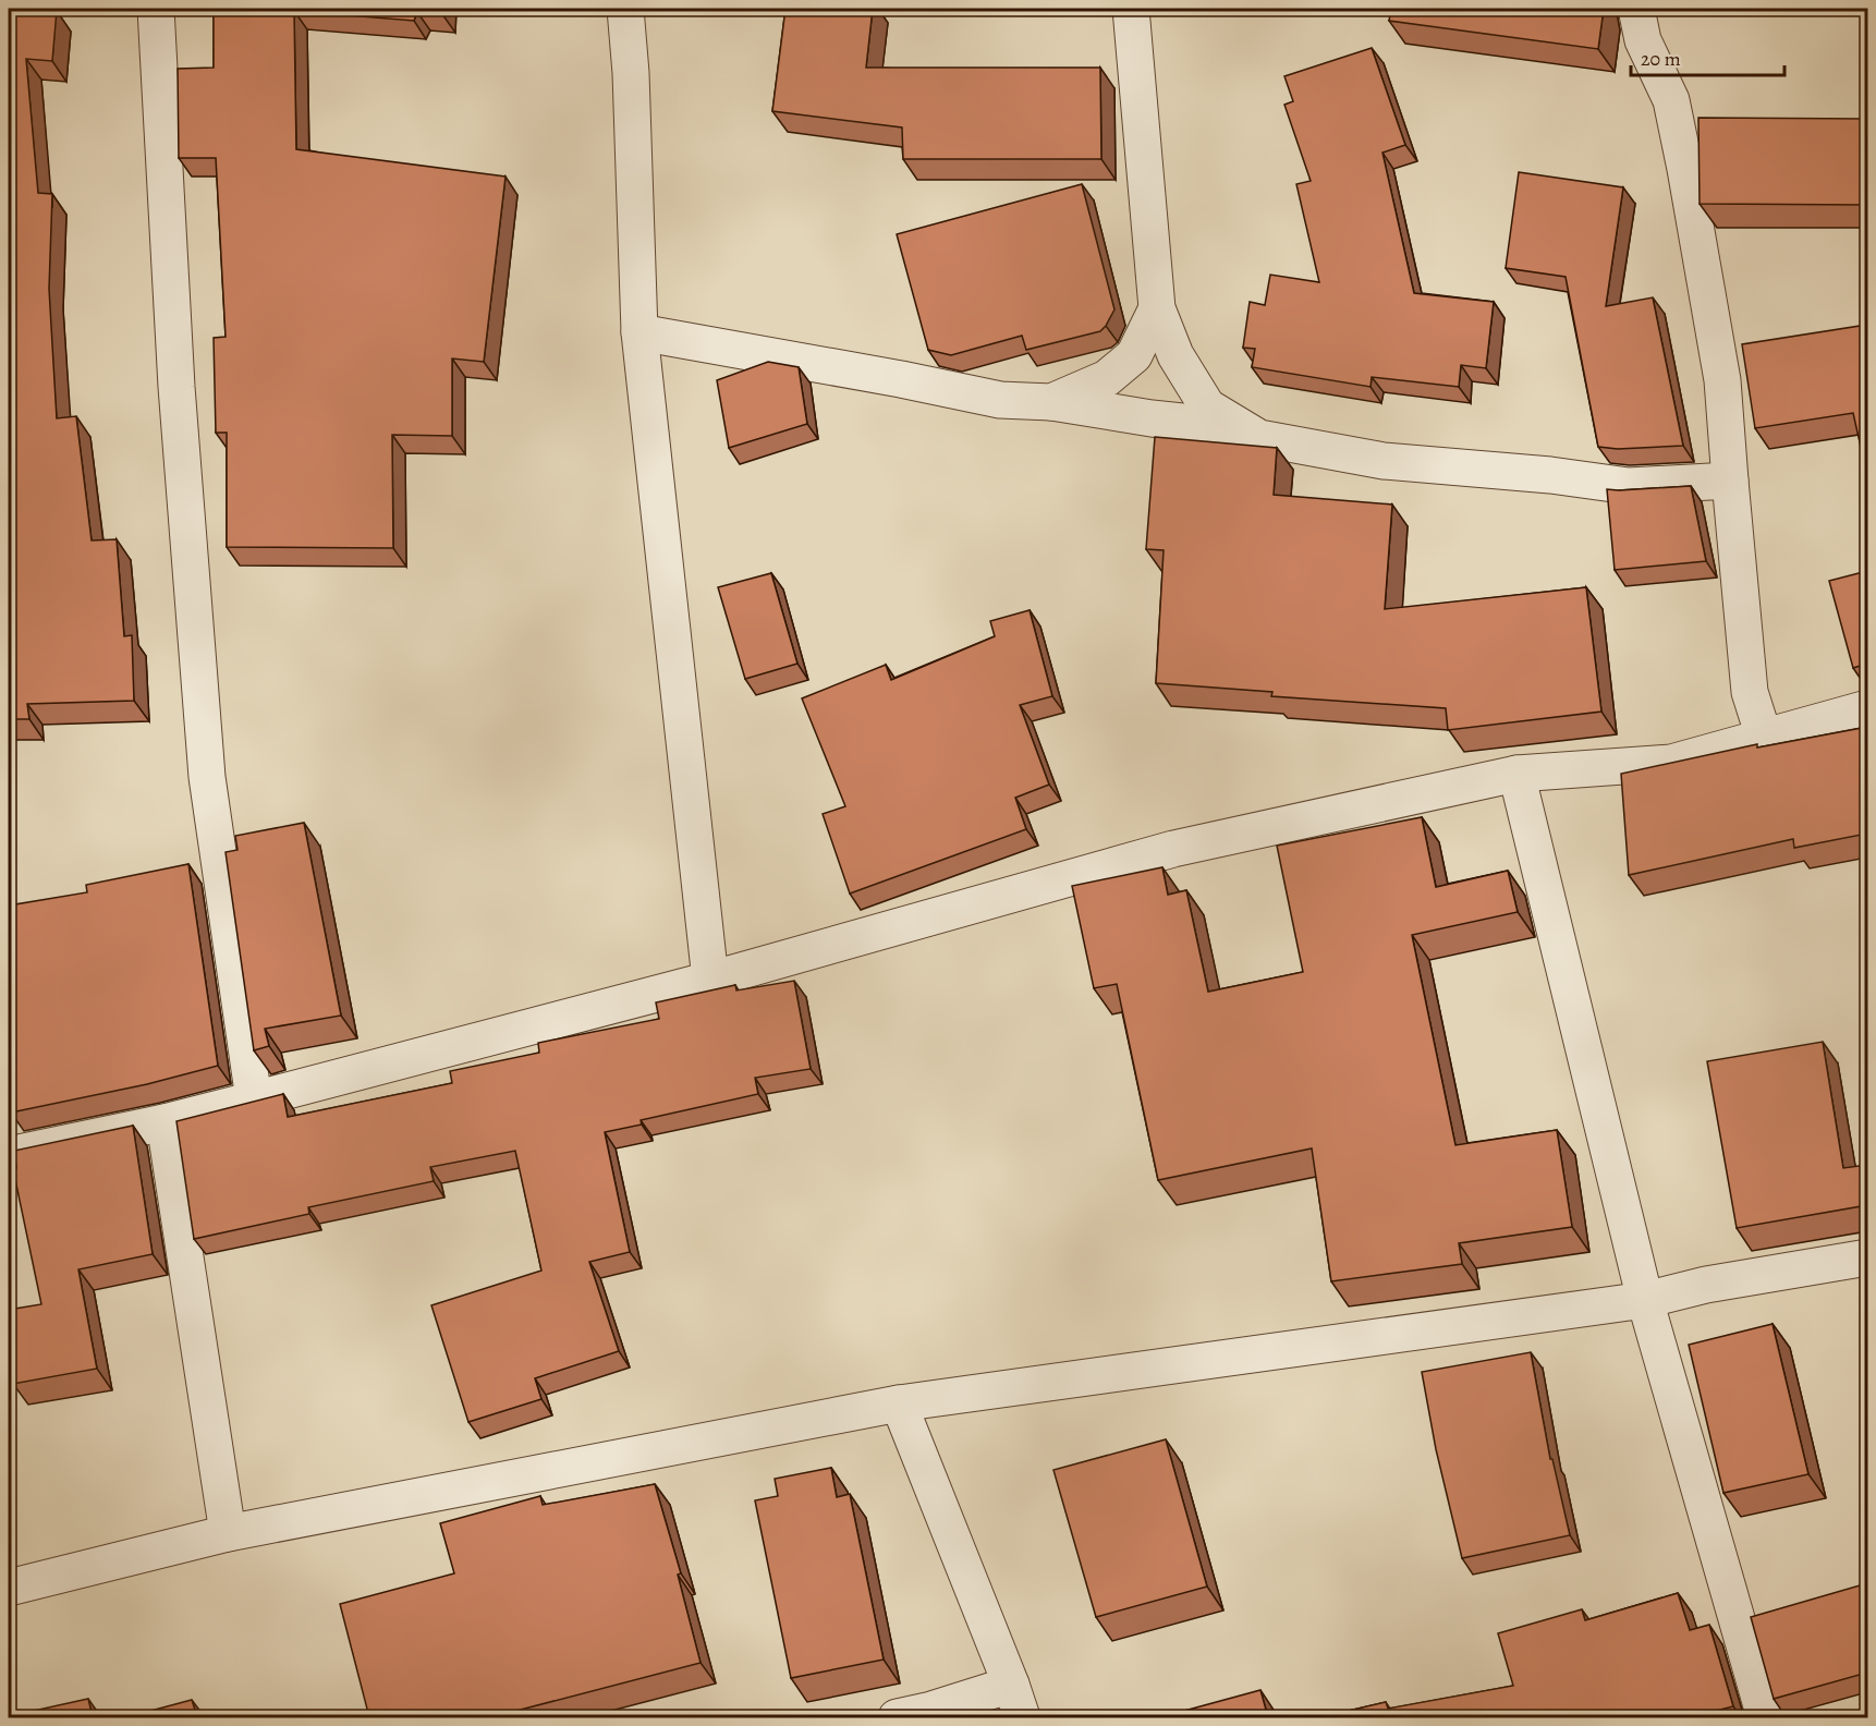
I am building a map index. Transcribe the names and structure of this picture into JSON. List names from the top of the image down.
{
  "scale_bar": "20 m"
}
